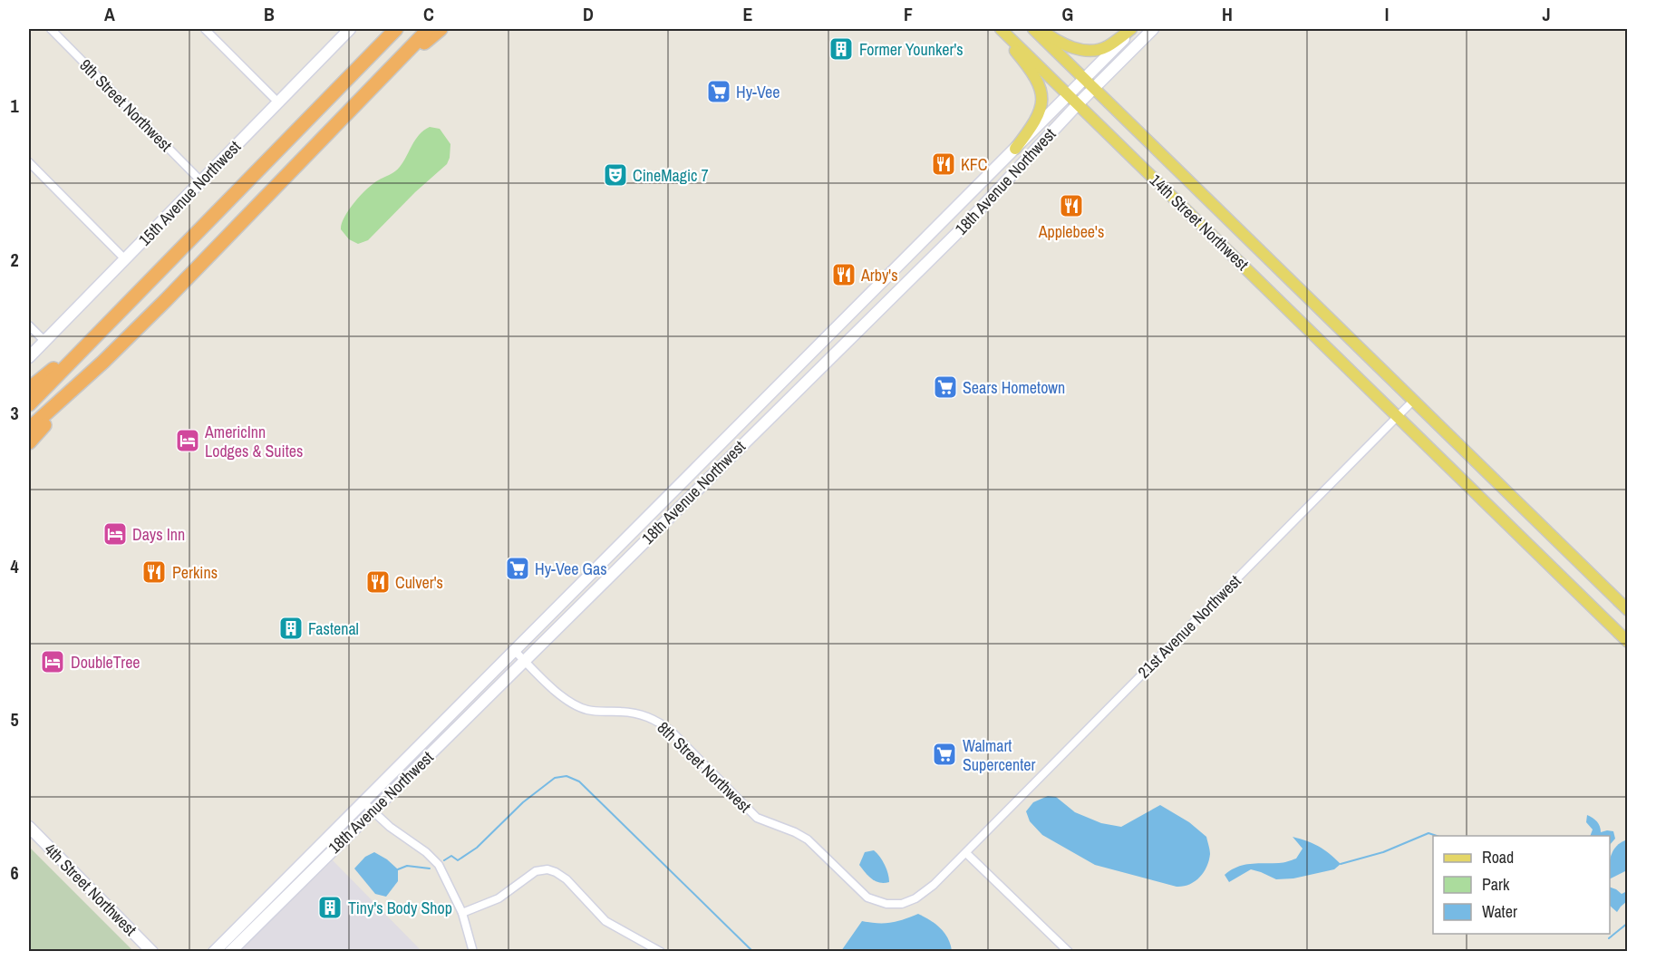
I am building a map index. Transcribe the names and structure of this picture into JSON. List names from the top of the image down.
{
  "streets": {
    "main road": ["14th Street Northwest"],
    "street": [
      "9th Street Northwest",
      "18th Avenue Northwest",
      "15th Avenue Northwest",
      "21st Avenue Northwest",
      "8th Street Northwest",
      "4th Street Northwest"
    ]
  },
  "crossings": [
    ["9th Street Northwest", "15th Avenue Northwest"],
    ["18th Avenue Northwest", "14th Street Northwest"],
    ["18th Avenue Northwest", "8th Street Northwest"],
    ["14th Street Northwest", "21st Avenue Northwest"],
    ["21st Avenue Northwest", "8th Street Northwest"]
  ],
  "places": {
    "building": ["Former Younker's", "Fastenal", "Tiny's Body Shop"],
    "supermarket": [
      "Hy-Vee",
      "Sears Hometown",
      "Hy-Vee Gas",
      "Walmart Supercenter"
    ],
    "restaurant": [
      "KFC",
      "Applebee's",
      "Arby's",
      "Perkins",
      "Culver's"
    ],
    "theatre": ["CineMagic 7"],
    "hotel": ["AmericInn Lodges & Suites", "Days Inn", "DoubleTree"]
  },
  "legend": ["Road", "Park", "Water"],
  "grid": {
    "columns": [
      "A",
      "B",
      "C",
      "D",
      "E",
      "F",
      "G",
      "H",
      "I",
      "J"
    ],
    "rows": [
      "1",
      "2",
      "3",
      "4",
      "5",
      "6"
    ]
  }
}
